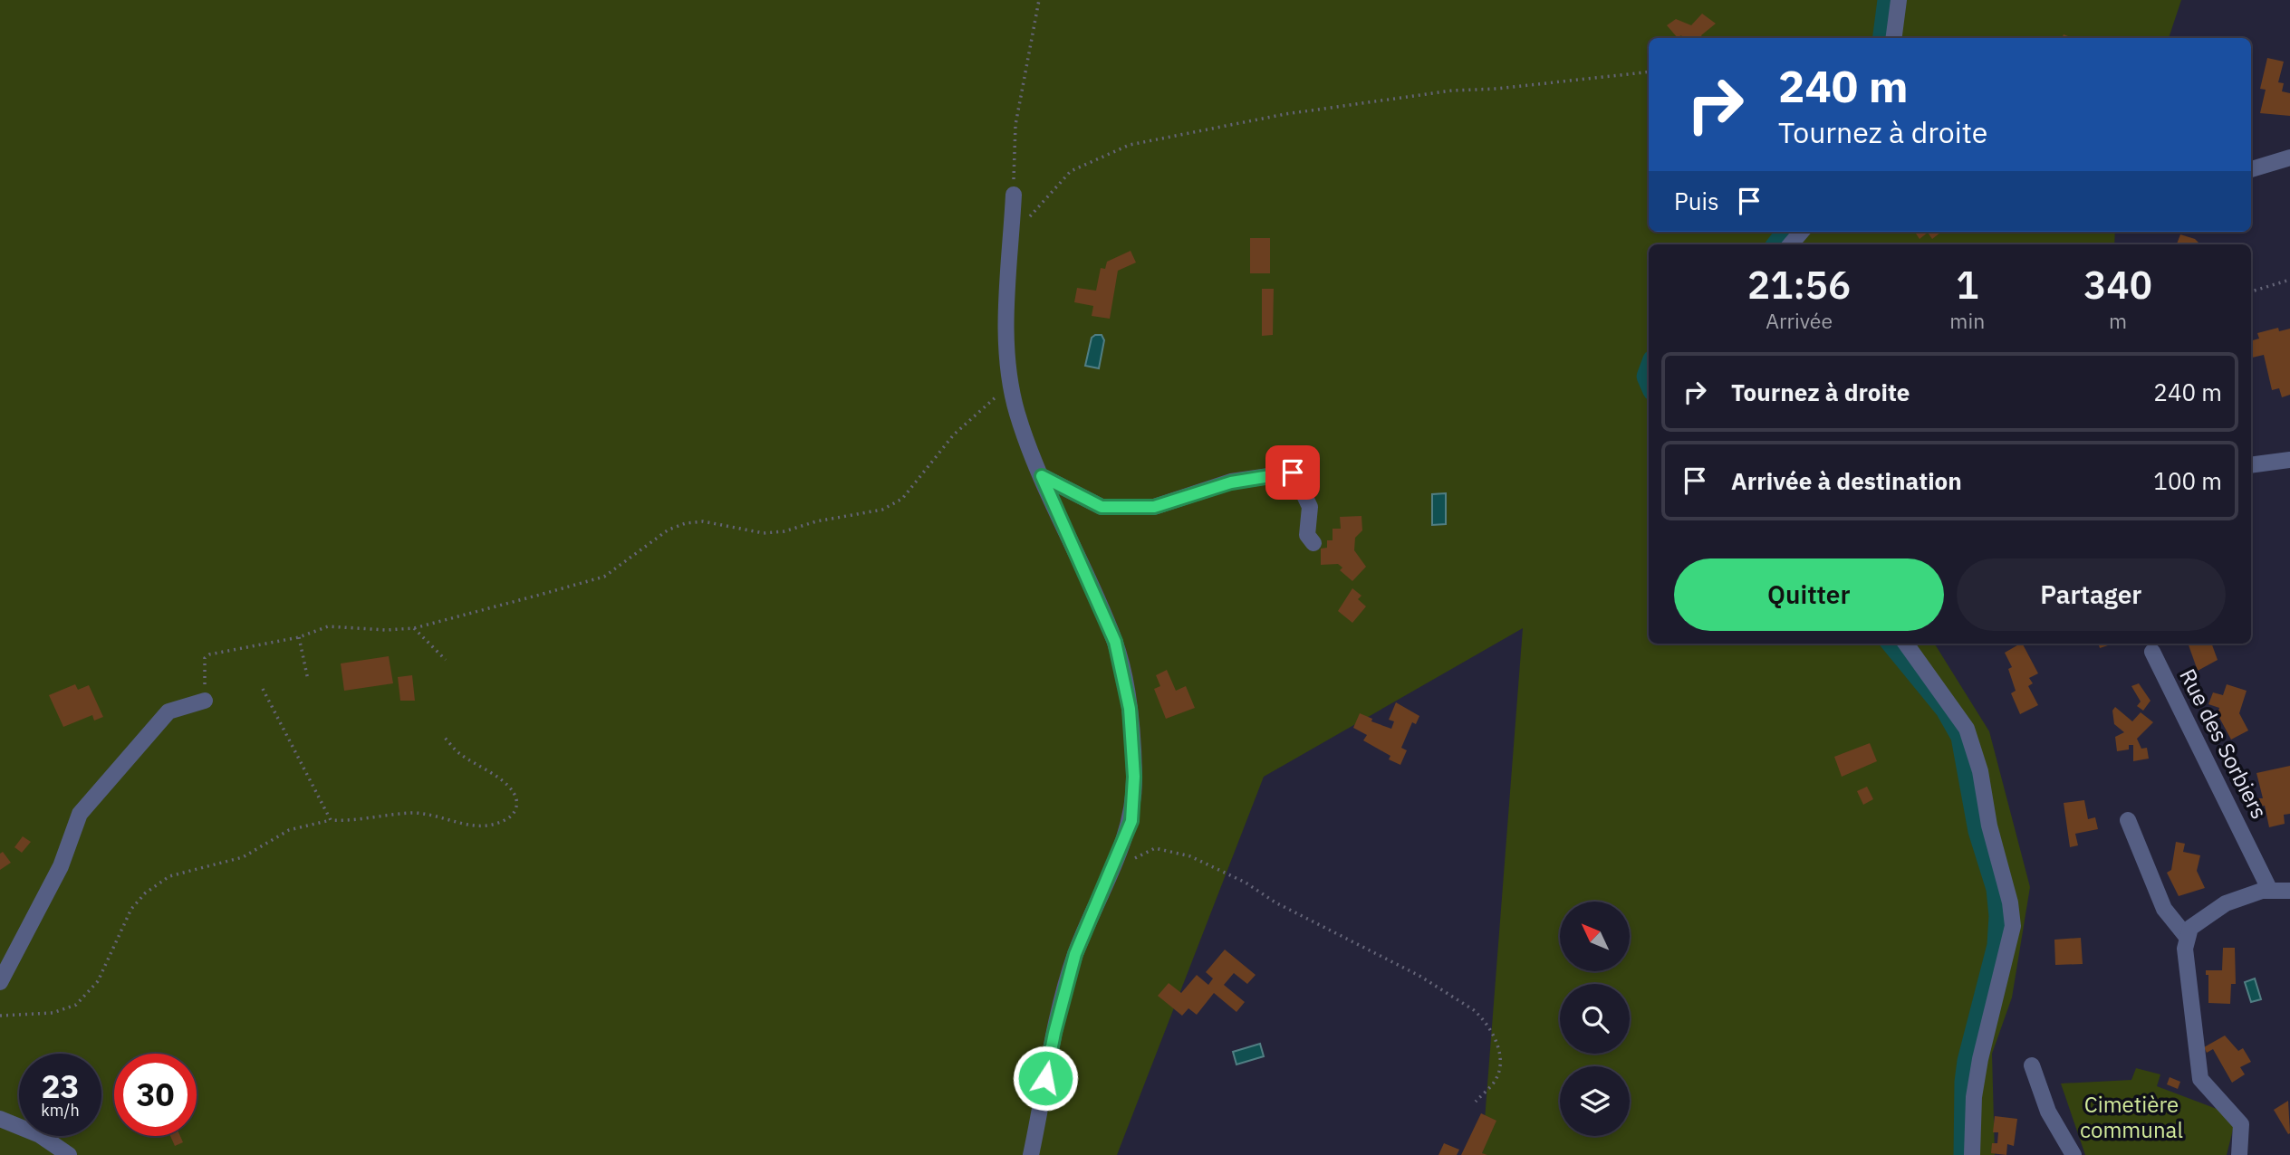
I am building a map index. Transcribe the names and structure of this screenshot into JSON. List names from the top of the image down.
{
  "streets": {
    "street": ["Rue des Sorbiers"]
  },
  "parks": ["Cimetière communal"],
  "north": "top left",
  "page": {
    "turn": ["240 m", "Tournez à droite"],
    "then": "Puis",
    "eta": [
      "21:56",
      "Arrivée",
      "1",
      "min",
      "340",
      "m"
    ],
    "list": [
      {
        "name": "Tournez à droite",
        "value": "240 m"
      },
      {
        "name": "Arrivée à destination",
        "value": "100 m"
      }
    ],
    "buttons": ["Quitter", "Partager"],
    "speed": "23 km/h",
    "limit": "30"
  }
}
